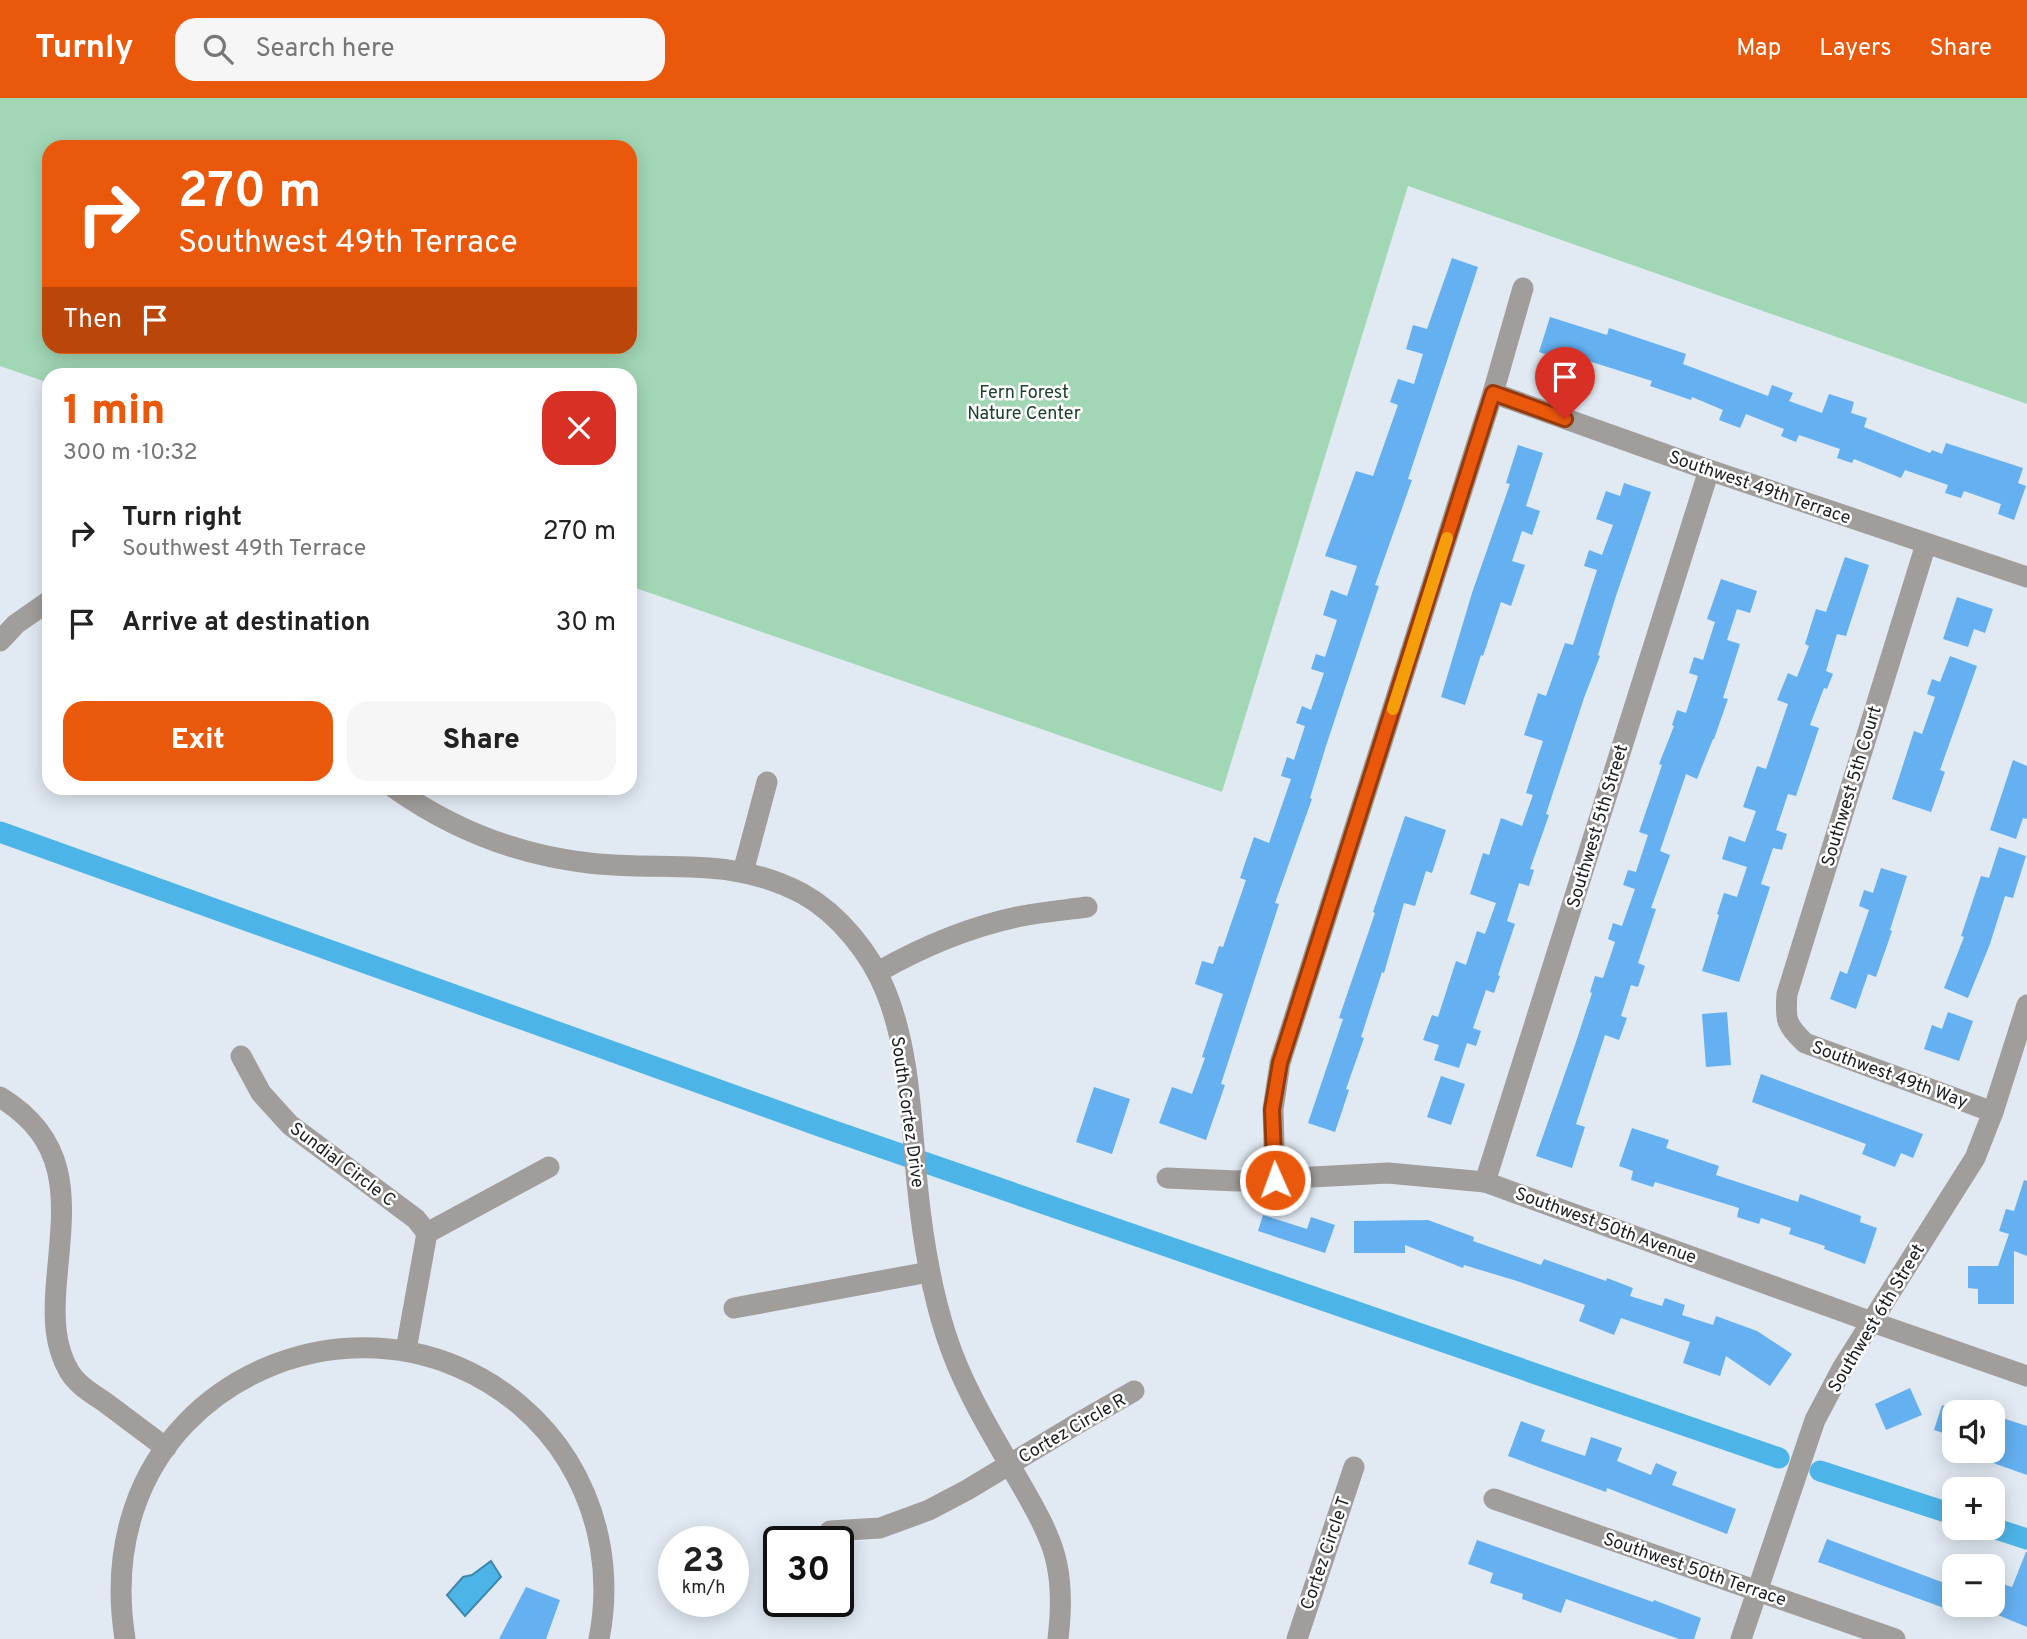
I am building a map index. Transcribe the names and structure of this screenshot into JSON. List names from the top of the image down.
{
  "streets": {
    "street": [
      "Southwest 49th Terrace",
      "Southwest 5th Court",
      "Southwest 5th Street",
      "Southwest 49th Way",
      "South Cortez Drive",
      "Sundial Circle C",
      "Southwest 50th Avenue",
      "Southwest 6th Street",
      "Cortez Circle R",
      "Cortez Circle T",
      "Southwest 50th Terrace"
    ]
  },
  "crossings": [
    ["Southwest 49th Terrace", "Southwest 5th Court"],
    ["Southwest 49th Terrace", "Southwest 5th Street"],
    ["Southwest 5th Court", "Southwest 49th Way"],
    ["Southwest 5th Street", "Southwest 50th Avenue"],
    ["Southwest 49th Way", "Southwest 6th Street"],
    ["South Cortez Drive", "Cortez Circle R"],
    ["Southwest 50th Avenue", "Southwest 6th Street"],
    ["Southwest 6th Street", "Southwest 50th Terrace"]
  ],
  "parks": ["Fern Forest Nature Center"],
  "page": {
    "header": "Turnly",
    "search": "Search here",
    "nav": ["Map", "Layers", "Share"],
    "turn": ["270 m", "Southwest 49th Terrace"],
    "then": "Then",
    "heading": ["1 min", "300 m · 10:32"],
    "list": [
      {
        "name": "Turn right",
        "note": "Southwest 49th Terrace",
        "value": "270 m"
      },
      {
        "name": "Arrive at destination",
        "value": "30 m"
      }
    ],
    "buttons": ["Exit", "Share"],
    "map_buttons": ["+", "−"],
    "speed": "23 km/h",
    "limit": "30"
  }
}
